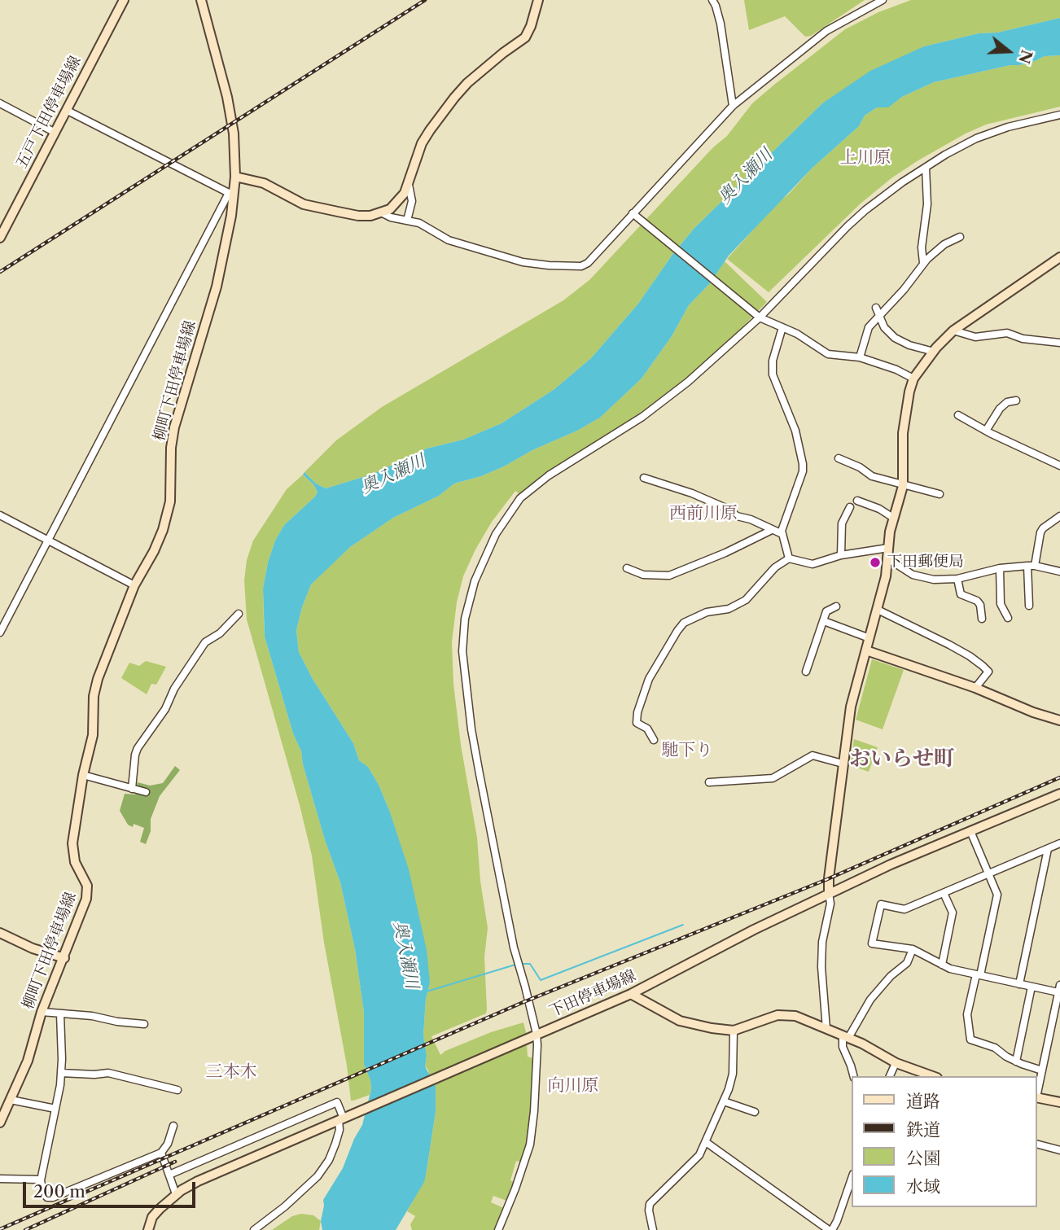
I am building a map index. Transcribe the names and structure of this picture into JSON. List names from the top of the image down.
{
  "streets": {
    "main road": ["五戸下田停車場線", "柳町下田停車場線", "下田停車場線"]
  },
  "districts": [
    "上川原",
    "西前川原",
    "馳下り",
    "おいらせ町",
    "三本木",
    "向川原"
  ],
  "water": ["奥入瀬川"],
  "places": ["下田郵便局"],
  "legend": [
    "道路",
    "鉄道",
    "公園",
    "水域"
  ],
  "scale_bar": "200 m",
  "north": "right"
}
